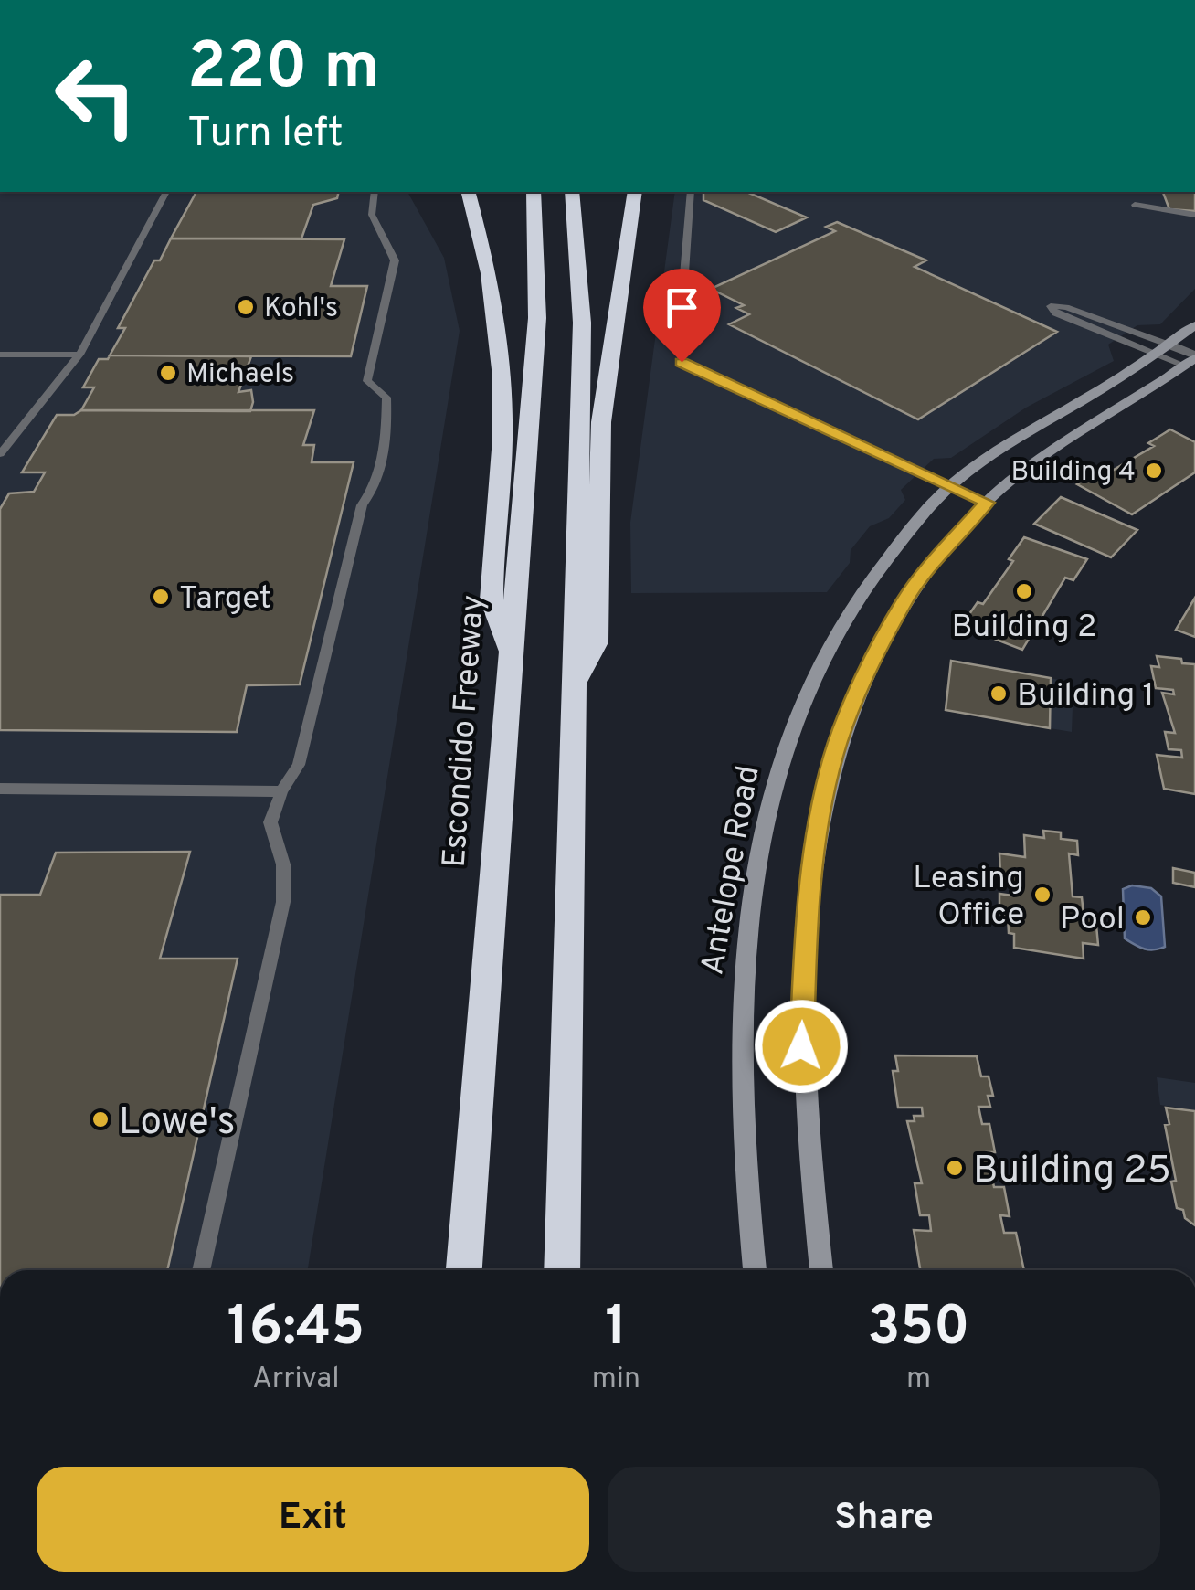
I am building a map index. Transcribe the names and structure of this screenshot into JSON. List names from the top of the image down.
{
  "streets": {
    "highway": ["Escondido Freeway"],
    "main road": ["Antelope Road"]
  },
  "places": [
    "Kohl's",
    "Michaels",
    "Building 4",
    "Building 2",
    "Target",
    "Building 1",
    "Leasing Office",
    "Pool",
    "Lowe's",
    "Building 25"
  ],
  "page": {
    "turn": ["220 m", "Turn left"],
    "eta": [
      "16:45",
      "Arrival",
      "1",
      "min",
      "350",
      "m"
    ],
    "buttons": ["Exit", "Share"]
  }
}
